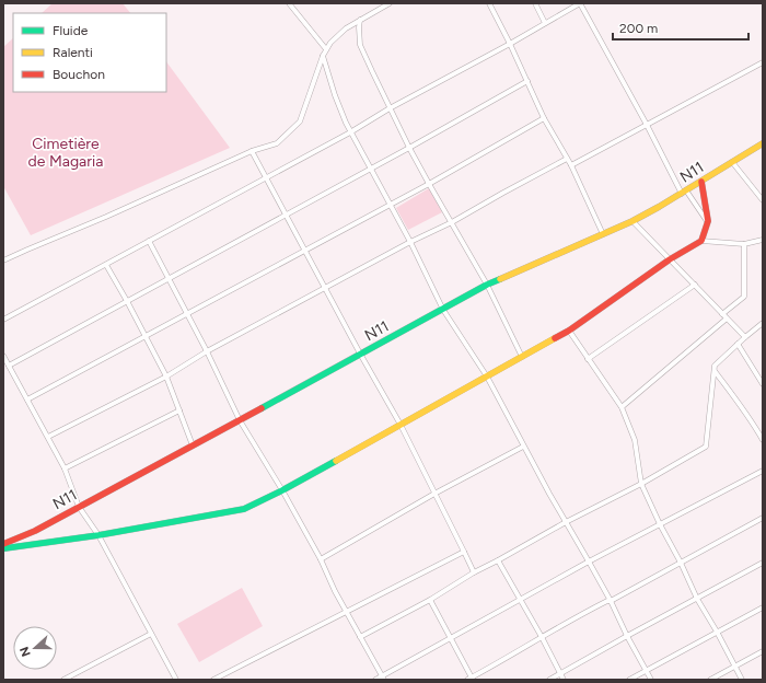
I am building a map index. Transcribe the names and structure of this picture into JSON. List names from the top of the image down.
{
  "streets": {
    "main road": ["N11"]
  },
  "parks": ["Cimetière de Magaria"],
  "legend": ["Fluide", "Ralenti", "Bouchon"],
  "scale_bar": "200 m",
  "north": "left"
}
